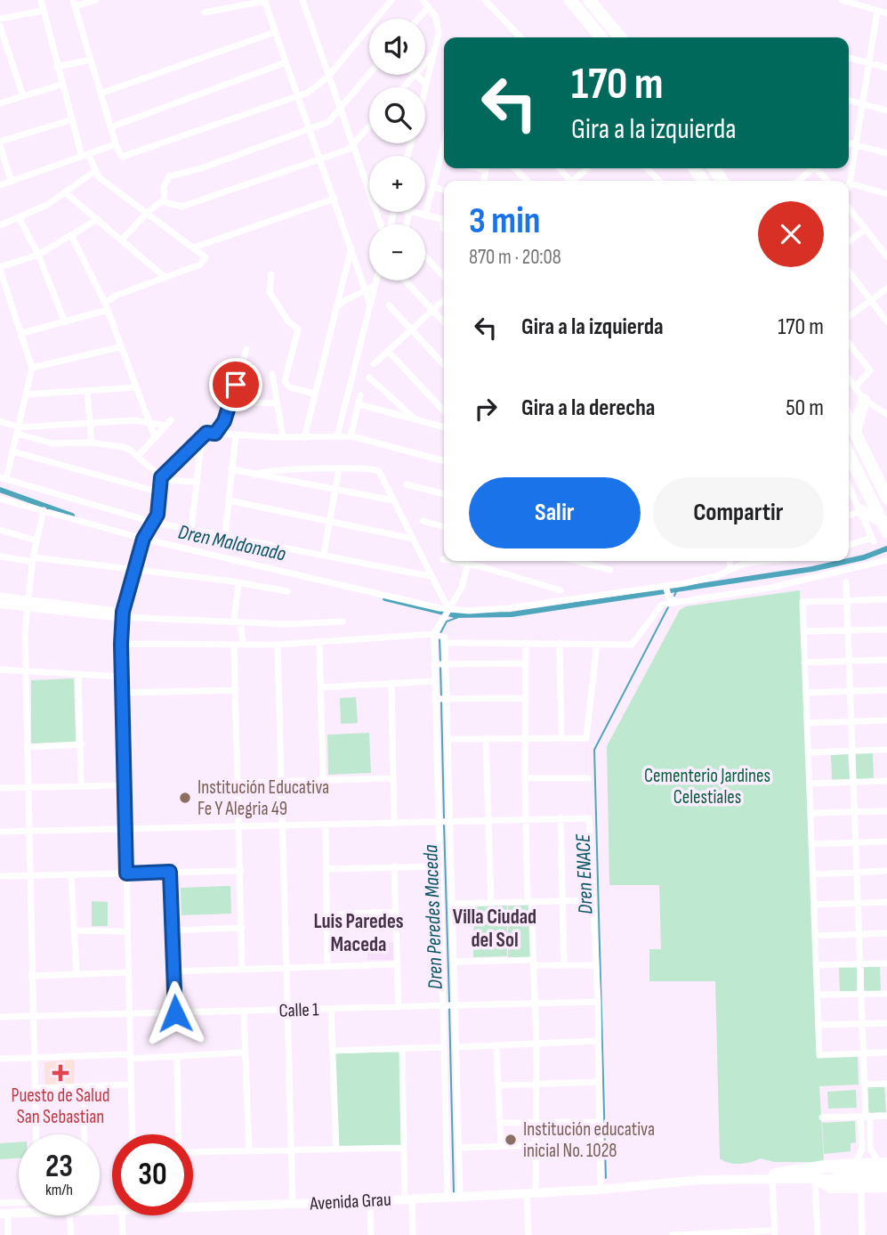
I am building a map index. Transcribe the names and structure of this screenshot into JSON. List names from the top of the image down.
{
  "streets": {
    "main road": ["Avenida Grau"],
    "street": ["Calle 1"]
  },
  "districts": ["Villa Ciudad del Sol", "Luis Paredes Maceda"],
  "water": ["Dren Maldonado", "Dren ENACE", "Dren Peredes Maceda"],
  "parks": ["Cementerio Jardines Celestiales"],
  "places": {
    "other": ["Institución Educativa Fe Y Alegria 49", "Institución educativa inicial No. 1028"],
    "health": ["Puesto de Salud San Sebastian"]
  },
  "page": {
    "map_buttons": ["+", "−"],
    "turn": ["170 m", "Gira a la izquierda"],
    "heading": ["3 min", "870 m · 20:08"],
    "list": [
      {
        "name": "Gira a la izquierda",
        "value": "170 m"
      },
      {
        "name": "Gira a la derecha",
        "value": "50 m"
      }
    ],
    "buttons": ["Salir", "Compartir"],
    "speed": "23 km/h",
    "limit": "30"
  }
}
